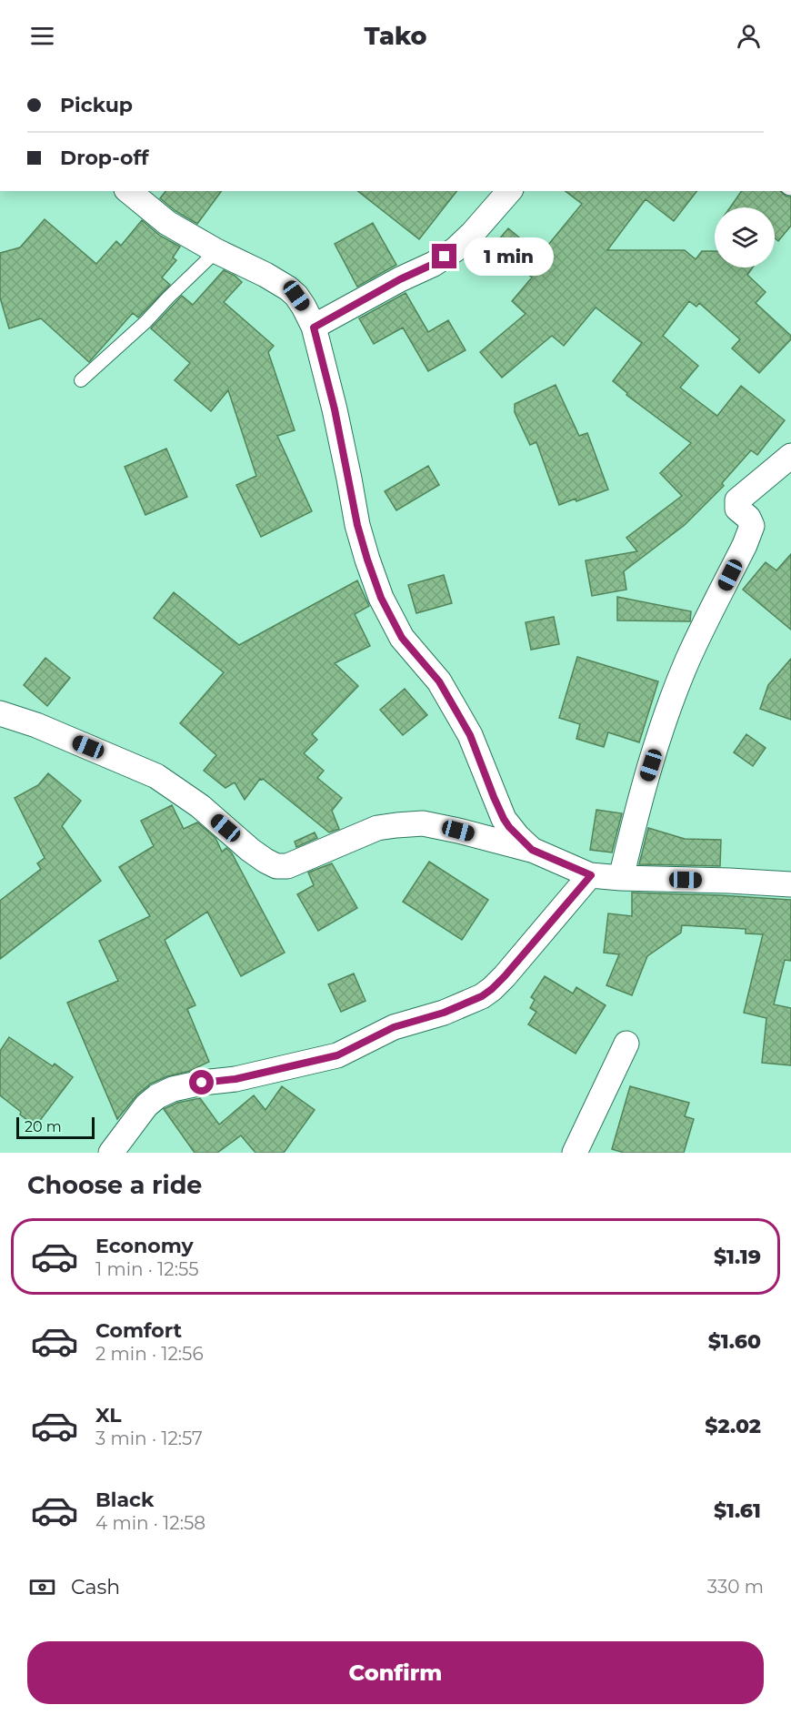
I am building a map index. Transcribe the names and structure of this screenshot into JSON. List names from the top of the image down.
{
  "scale_bar": "20 m",
  "page": {
    "header": "Tako",
    "banner": ["Pickup", "Drop-off"],
    "bubble": "1 min",
    "scale": "20 m",
    "heading": "Choose a ride",
    "list": [
      {
        "name": "Economy",
        "note": "1 min · 12:55",
        "value": "$1.19"
      },
      {
        "name": "Comfort",
        "note": "2 min · 12:56",
        "value": "$1.60"
      },
      {
        "name": "XL",
        "note": "3 min · 12:57",
        "value": "$2.02"
      },
      {
        "name": "Black",
        "note": "4 min · 12:58",
        "value": "$1.61"
      }
    ],
    "pay": ["Cash", "330 m"],
    "buttons": "Confirm"
  }
}
